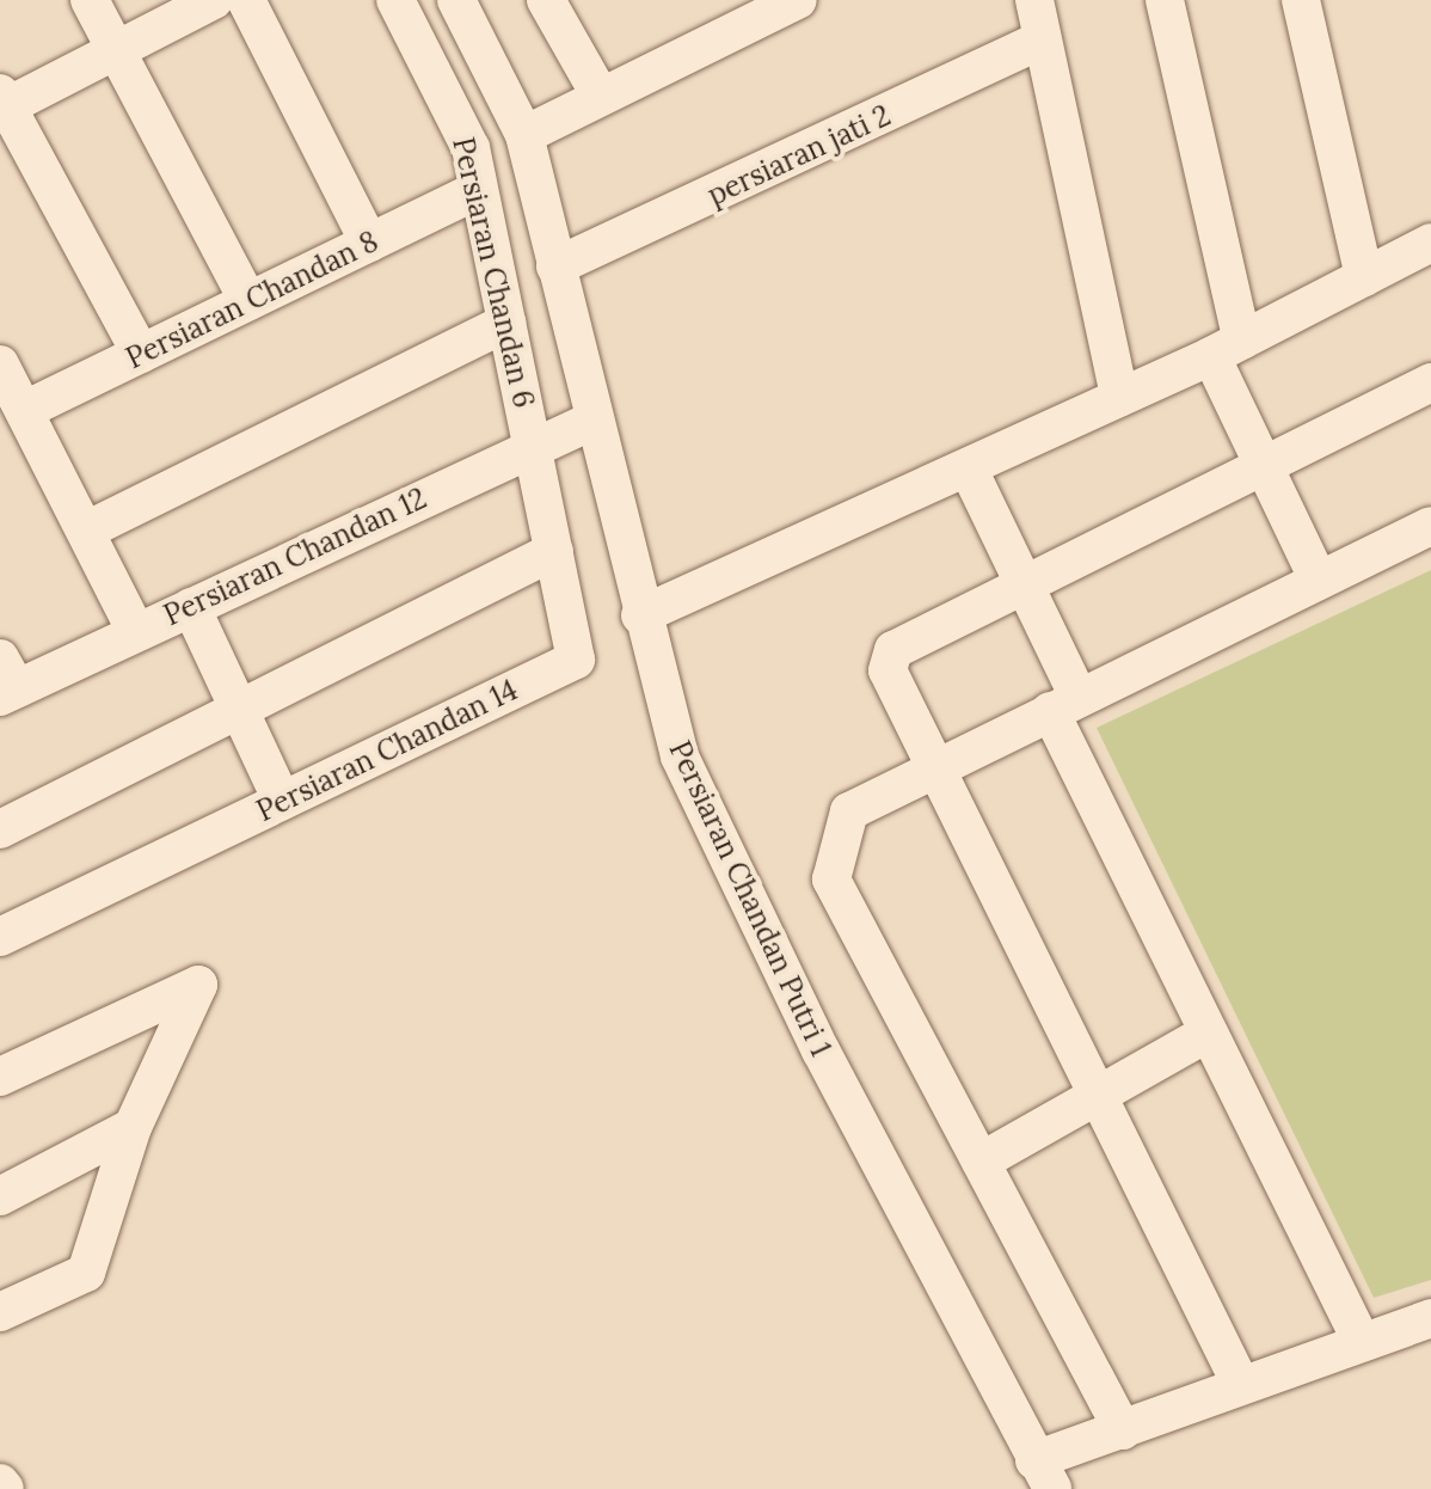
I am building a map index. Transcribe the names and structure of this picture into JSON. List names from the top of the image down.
{
  "streets": {
    "street": [
      "persiaran jati 2",
      "Persiaran Chandan 6",
      "Persiaran Chandan 8",
      "Persiaran Chandan 12",
      "Persiaran Chandan 14",
      "Persiaran Chandan Putri 1"
    ]
  },
  "crossings": [
    ["persiaran jati 2", "Persiaran Chandan Putri 1"],
    ["Persiaran Chandan 6", "Persiaran Chandan 8"],
    ["Persiaran Chandan 6", "Persiaran Chandan 12"],
    ["Persiaran Chandan 6", "Persiaran Chandan 14"],
    ["Persiaran Chandan 12", "Persiaran Chandan 14"],
    ["Persiaran Chandan 12", "Persiaran Chandan Putri 1"]
  ]
}
